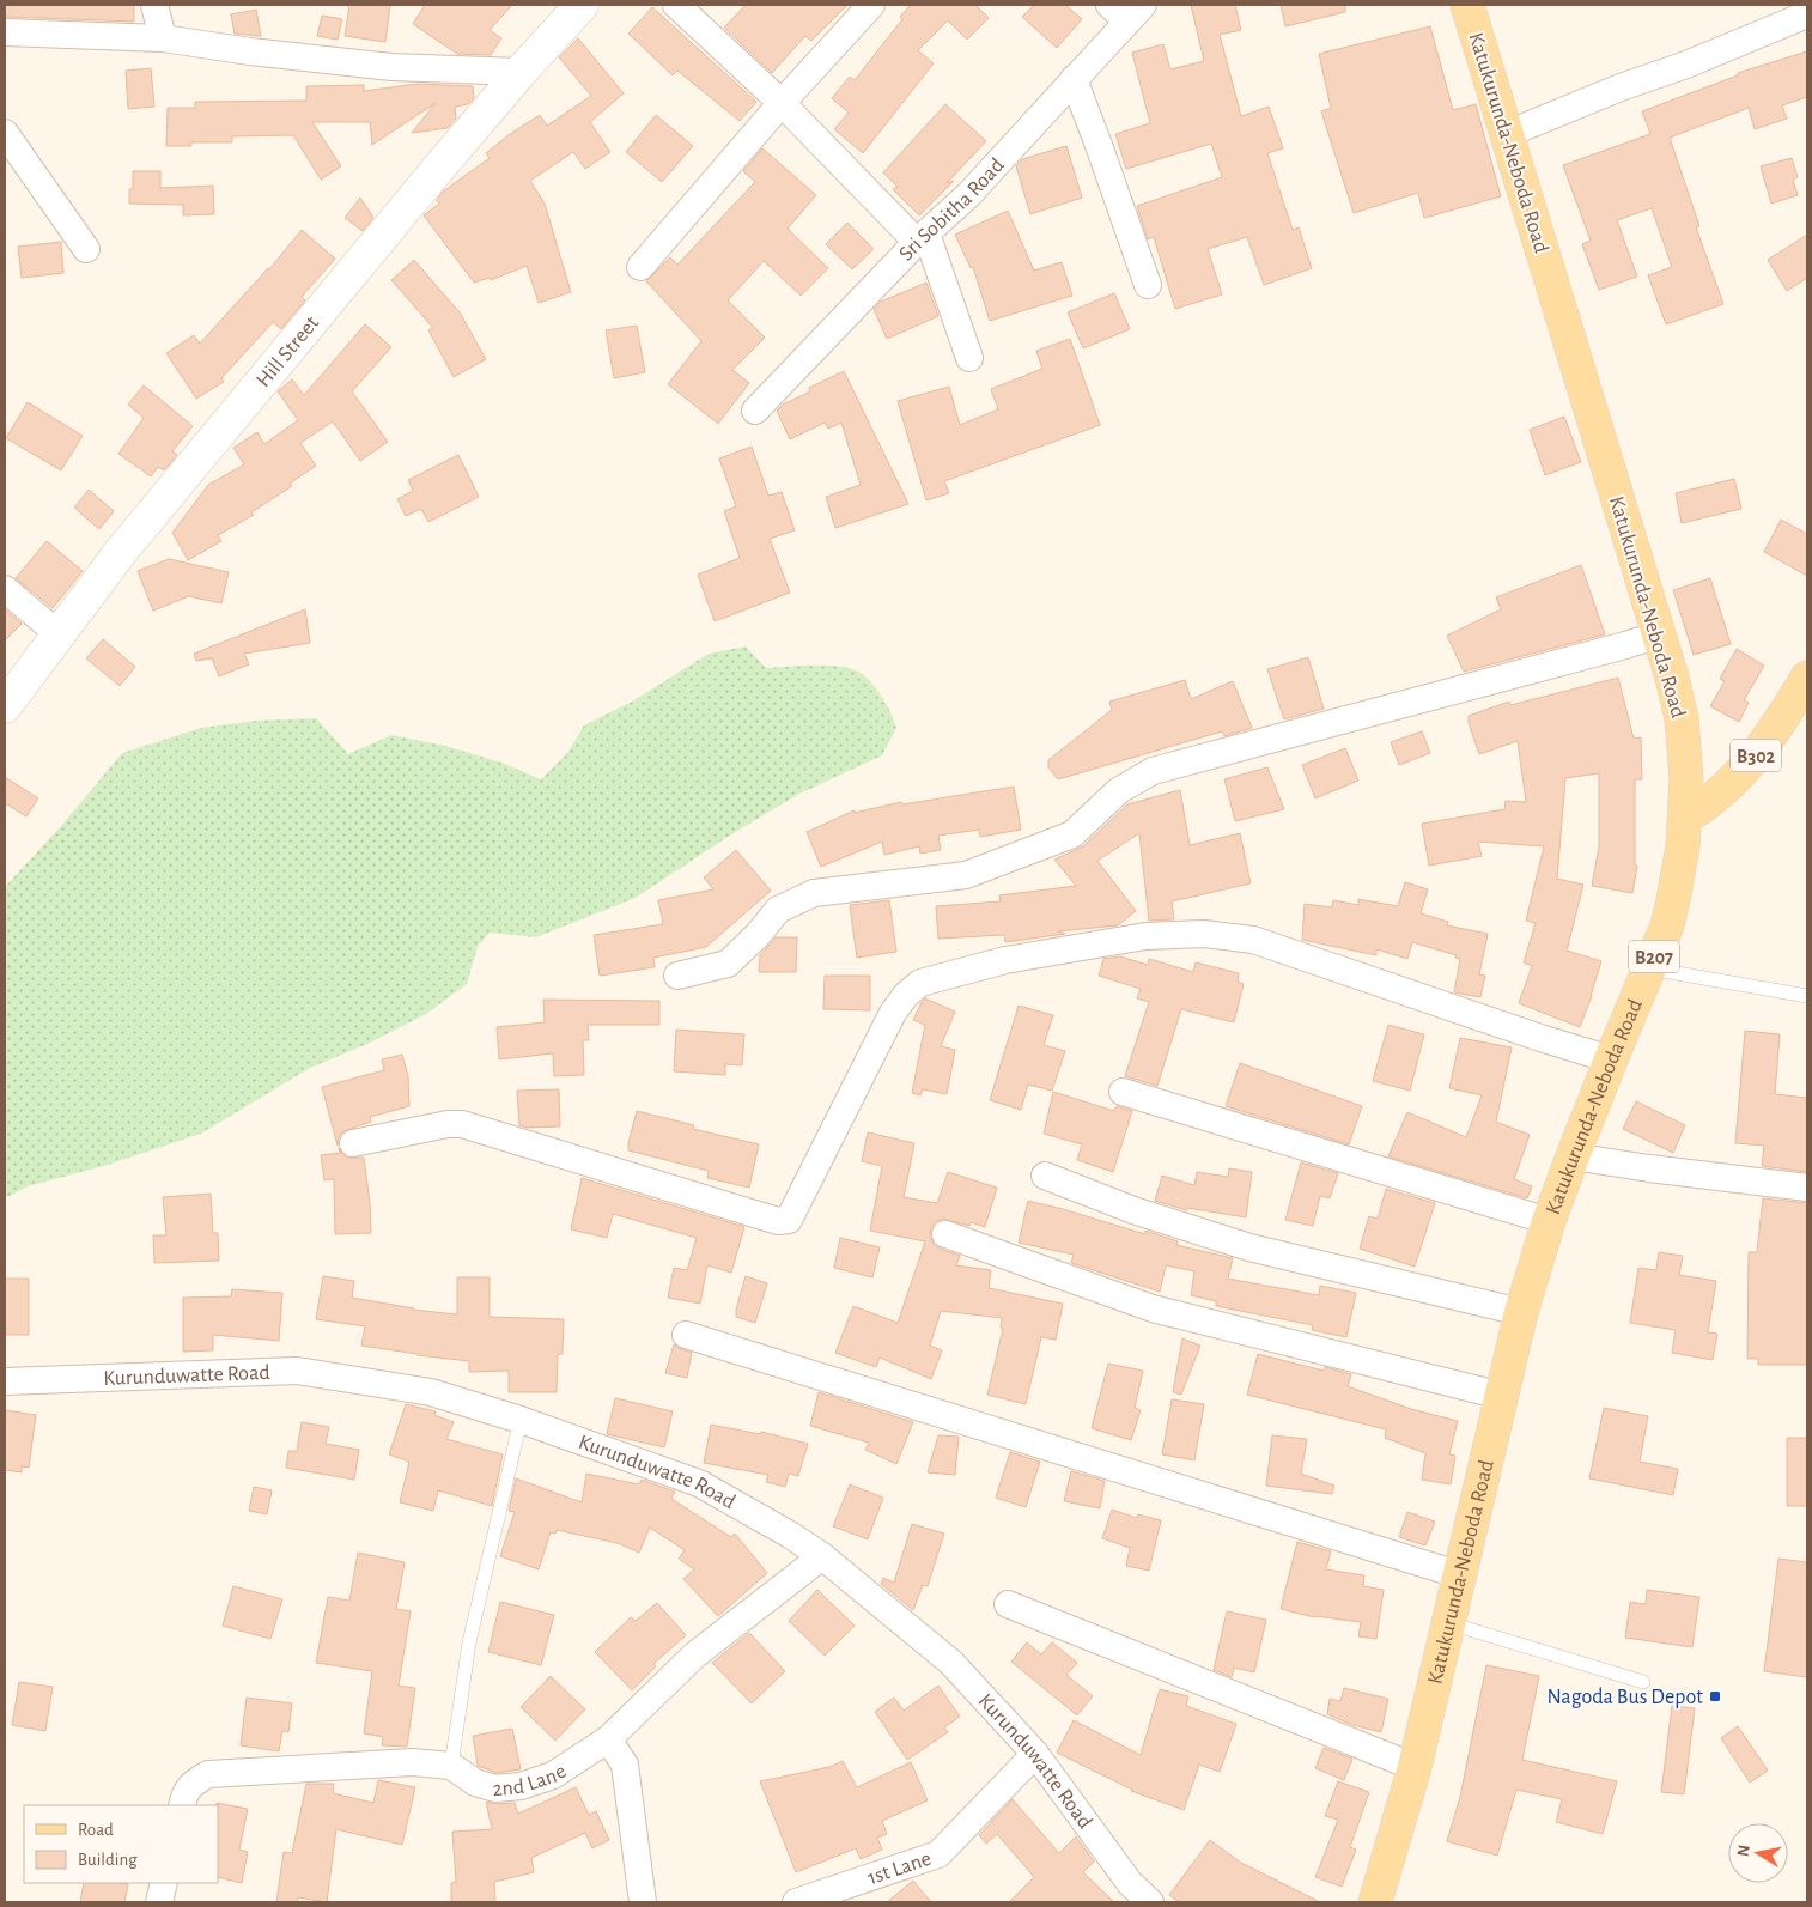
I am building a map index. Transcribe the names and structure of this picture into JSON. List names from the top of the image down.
{
  "streets": {
    "main road": [
      "Katukurunda-Neboda Road",
      "Hill Street",
      "B302",
      "B207"
    ],
    "street": [
      "Sri Sobitha Road",
      "Kurunduwatte Road",
      "2nd Lane",
      "1st Lane"
    ]
  },
  "crossings": [
    ["Katukurunda-Neboda Road", "B302"],
    ["Kurunduwatte Road", "2nd Lane"],
    ["Kurunduwatte Road", "1st Lane"]
  ],
  "places": {
    "transit": ["Nagoda Bus Depot"]
  },
  "legend": ["Road", "Building"],
  "north": "left"
}
